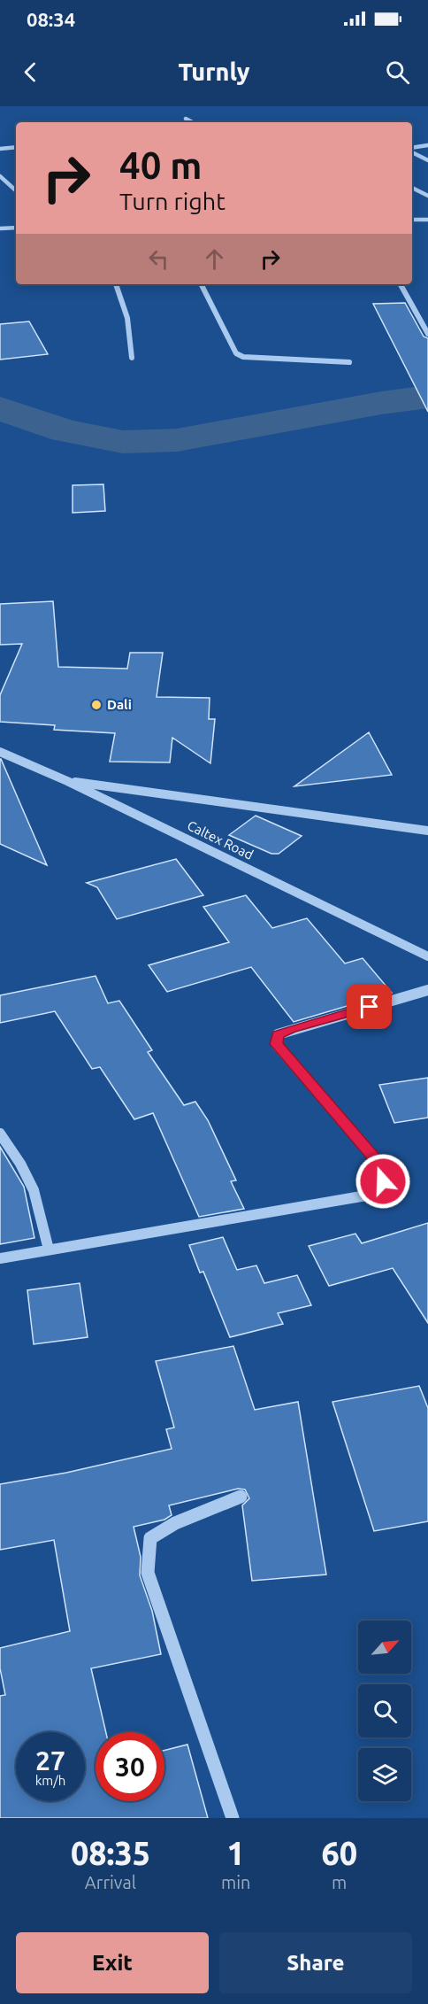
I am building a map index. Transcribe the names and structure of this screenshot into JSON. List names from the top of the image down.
{
  "streets": {
    "street": ["Caltex Road"]
  },
  "places": ["Dali"],
  "north": "top right",
  "page": {
    "status": "08:34",
    "header": "Turnly",
    "turn": ["40 m", "Turn right"],
    "speed": "27 km/h",
    "limit": "30",
    "eta": [
      "08:35",
      "Arrival",
      "1",
      "min",
      "60",
      "m"
    ],
    "buttons": ["Exit", "Share"]
  }
}
